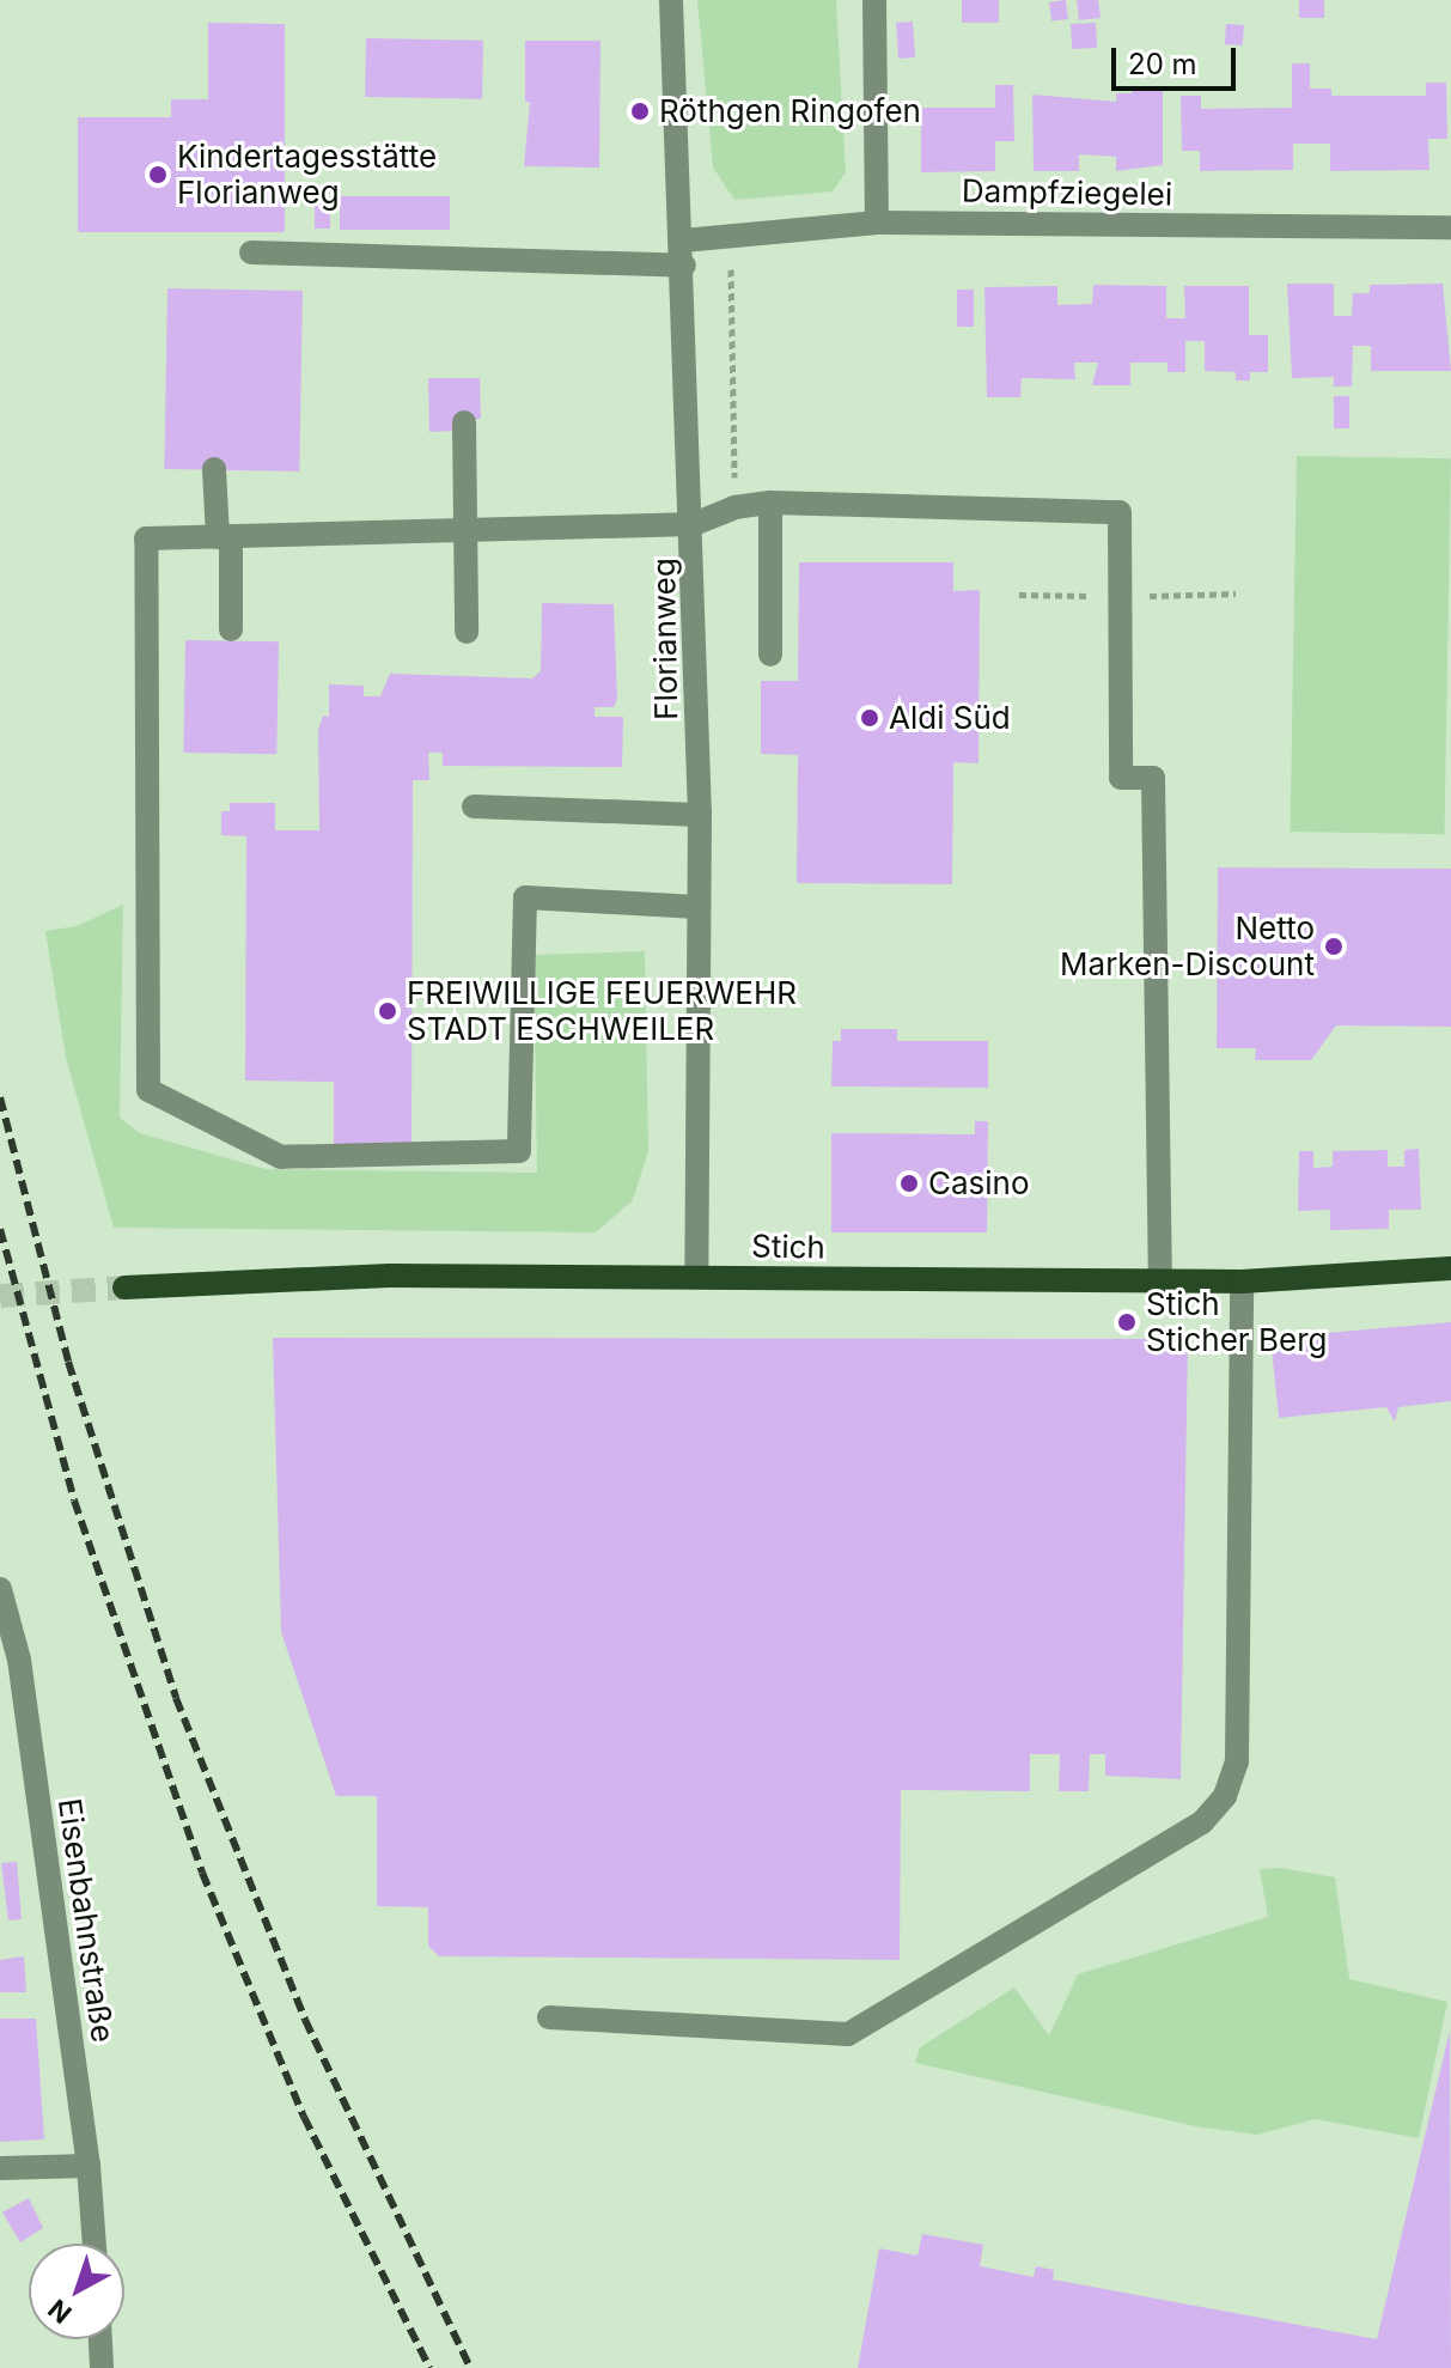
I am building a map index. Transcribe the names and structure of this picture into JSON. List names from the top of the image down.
{
  "streets": {
    "main road": ["Stich"],
    "street": ["Dampfziegelei", "Florianweg", "Eisenbahnstraße"]
  },
  "crossings": [
    ["Dampfziegelei", "Florianweg"],
    ["Florianweg", "Stich"]
  ],
  "places": [
    "Röthgen Ringofen",
    "Kindertagesstätte Florianweg",
    "Aldi Süd",
    "Netto Marken-Discount",
    "FREIWILLIGE FEUERWEHR STADT ESCHWEILER",
    "Casino",
    "Stich Sticher Berg"
  ],
  "scale_bar": "20 m",
  "north": "bottom left"
}
